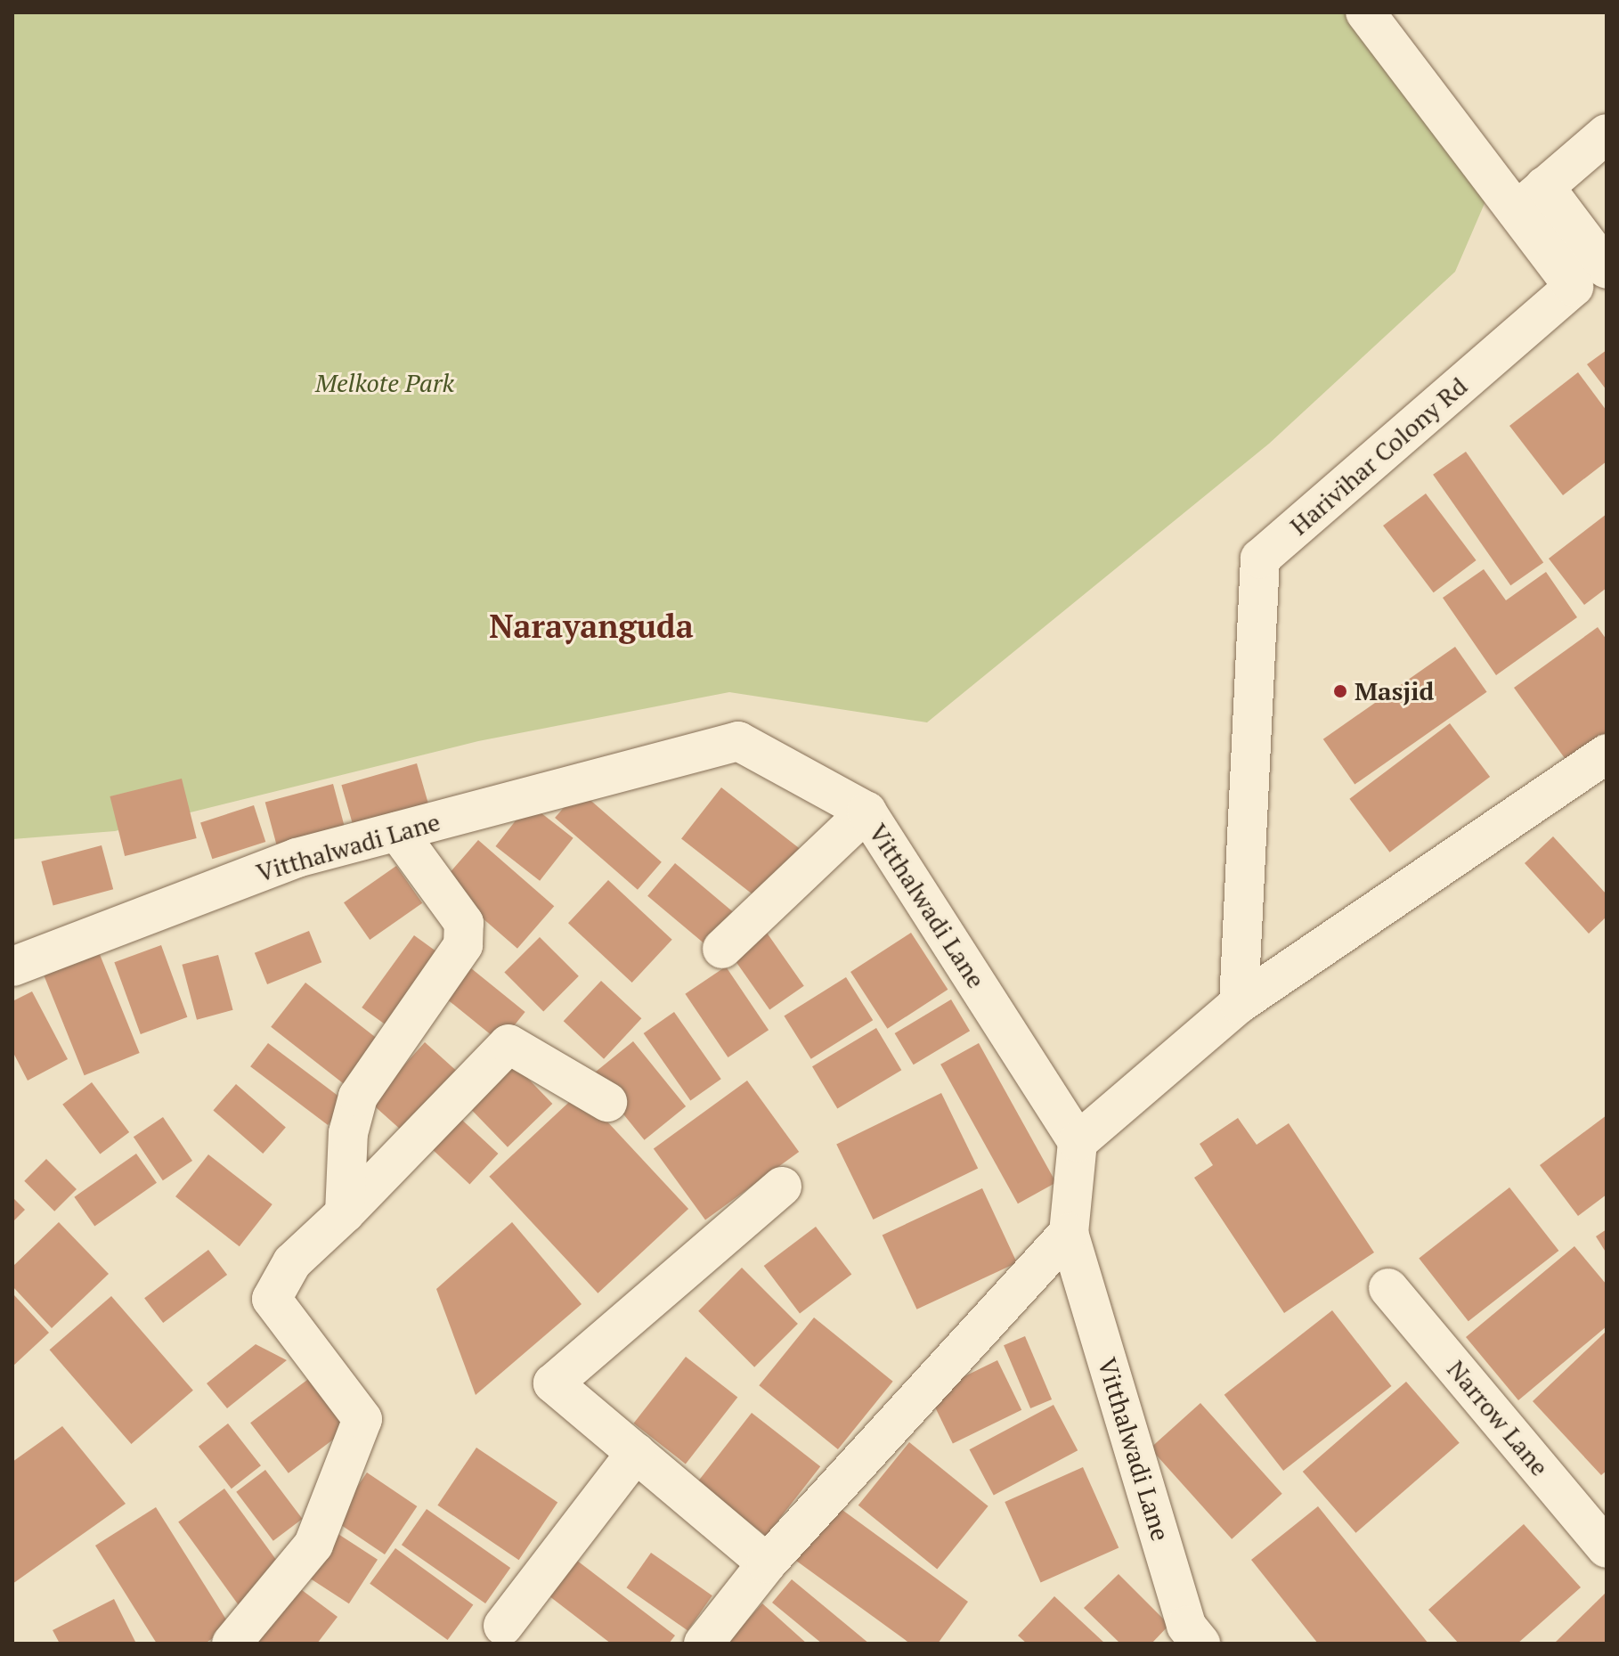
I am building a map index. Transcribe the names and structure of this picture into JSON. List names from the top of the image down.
{
  "streets": {
    "street": ["Harivihar Colony Rd", "Vitthalwadi Lane", "Narrow Lane"]
  },
  "districts": ["Narayanguda"],
  "parks": ["Melkote Park"],
  "places": ["Masjid"]
}
